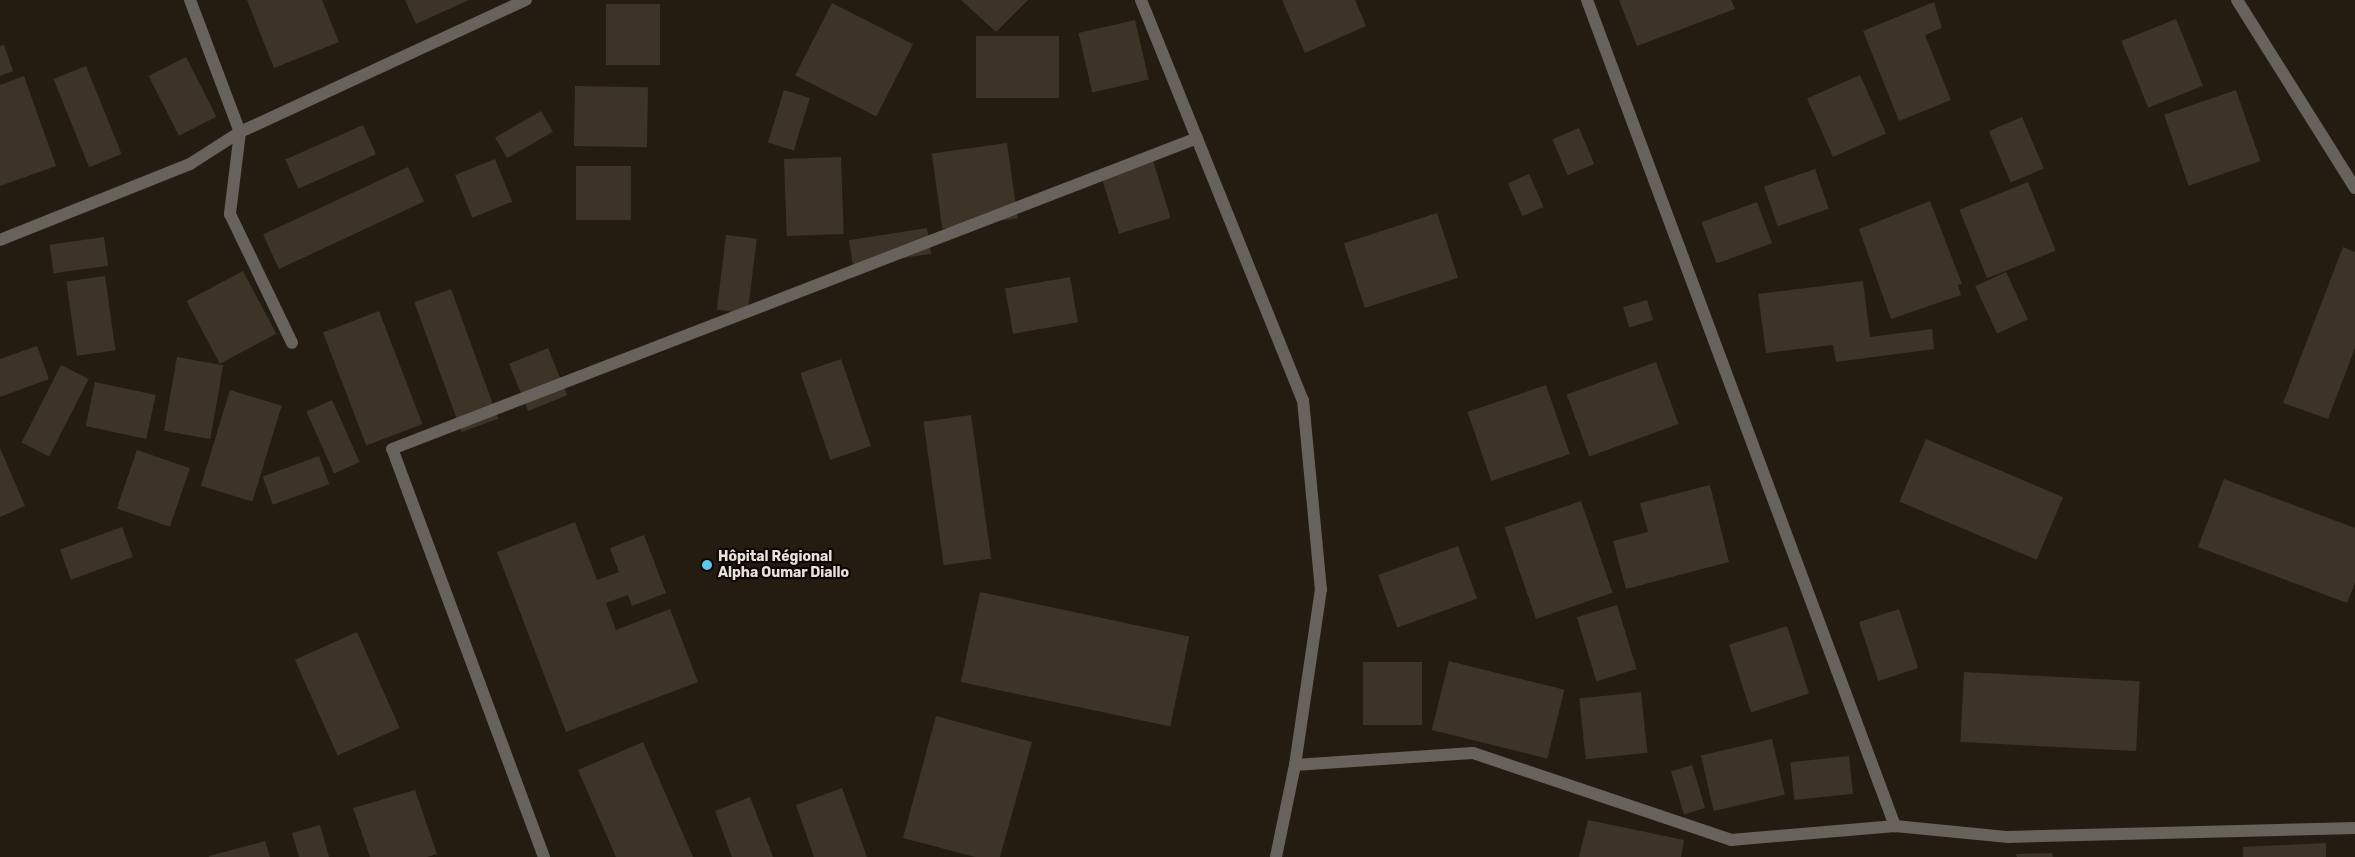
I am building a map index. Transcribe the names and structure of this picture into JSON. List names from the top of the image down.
{
  "places": ["Hôpital Régional Alpha Oumar Diallo"]
}
